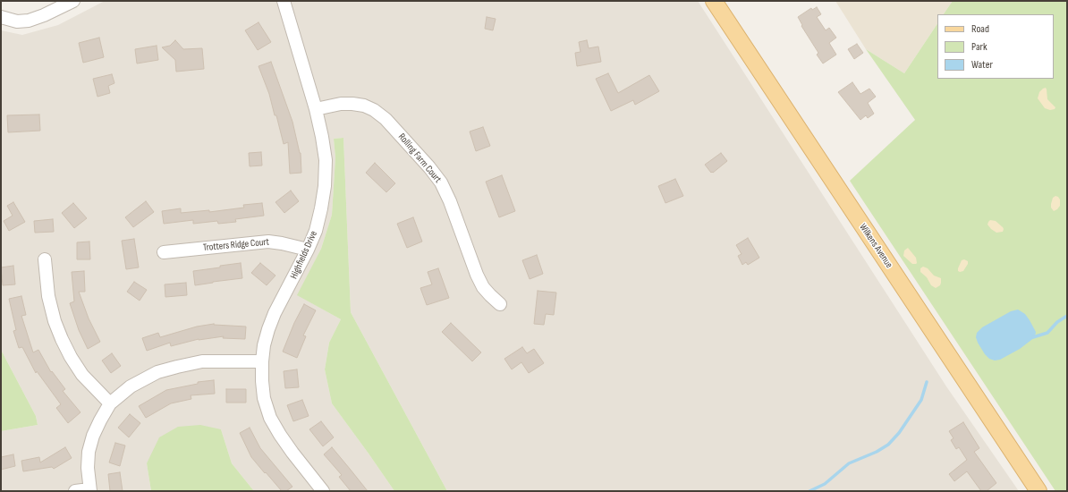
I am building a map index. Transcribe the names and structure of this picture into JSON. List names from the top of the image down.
{
  "streets": {
    "main road": ["Wilkens Avenue"],
    "street": ["Rolling Farm Court", "Trotters Ridge Court", "Highfields Drive"]
  },
  "crossings": [
    ["Rolling Farm Court", "Highfields Drive"],
    ["Trotters Ridge Court", "Highfields Drive"]
  ],
  "legend": ["Road", "Park", "Water"]
}
